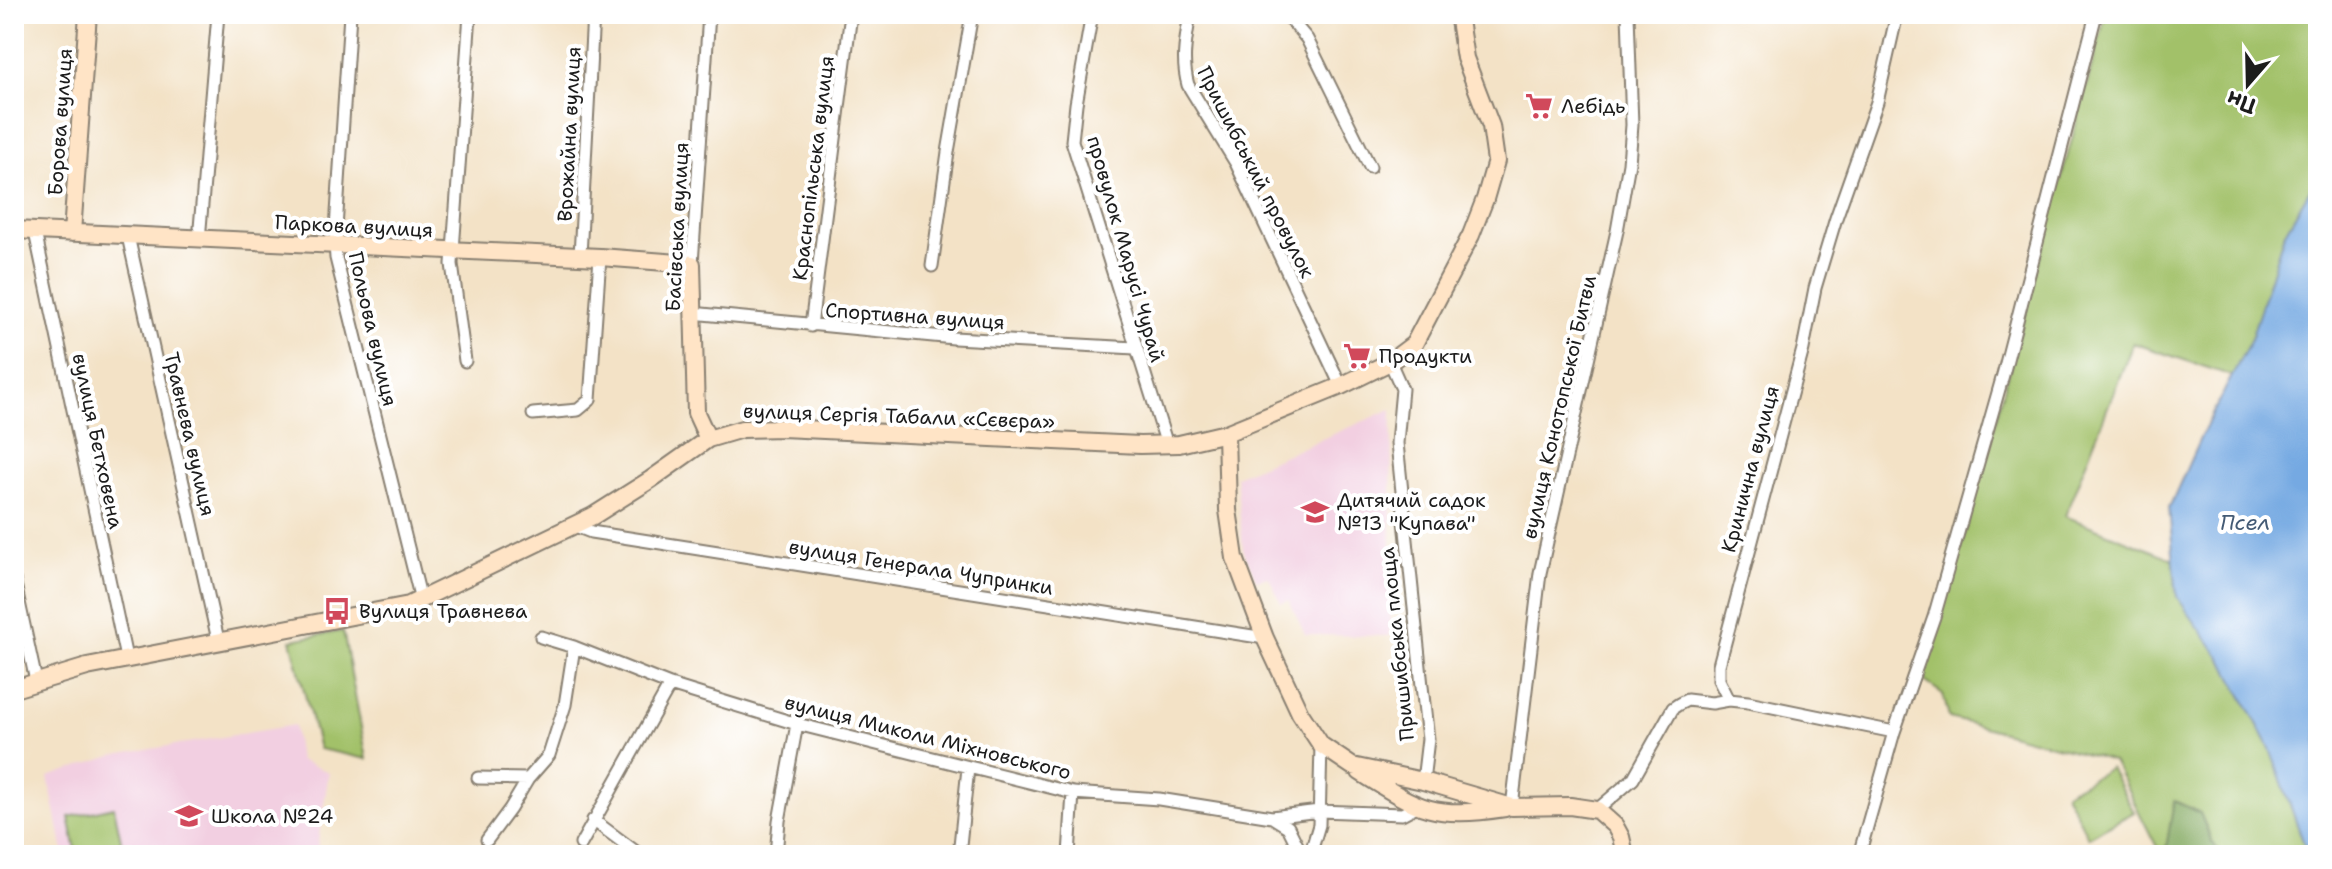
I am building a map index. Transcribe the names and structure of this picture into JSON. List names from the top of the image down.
{
  "streets": {
    "street": [
      "Борова вулиця",
      "Врожайна вулиця",
      "Краснопільська вулиця",
      "Пришибський провулок",
      "Паркова вулиця",
      "Басівська вулиця",
      "провулок Марусі Чурай",
      "Спортивна вулиця",
      "Польова вулиця",
      "вулиця Конотопської Битви",
      "вулиця Сергія Табали «Сєвєра»",
      "Травнева вулиця",
      "вулиця Бетховена",
      "Кринична вулиця",
      "вулиця Генерала Чупринки",
      "Пришибська площа",
      "вулиця Миколи Міхновського"
    ]
  },
  "crossings": [
    ["Борова вулиця", "Паркова вулиця"],
    ["Врожайна вулиця", "Паркова вулиця"],
    ["Краснопільська вулиця", "Спортивна вулиця"],
    ["Пришибський провулок", "вулиця Сергія Табали «Сєвєра»"],
    ["Паркова вулиця", "Басівська вулиця"],
    ["Паркова вулиця", "Польова вулиця"],
    ["Паркова вулиця", "Травнева вулиця"],
    ["Паркова вулиця", "вулиця Бетховена"],
    ["Басівська вулиця", "Спортивна вулиця"],
    ["Басівська вулиця", "вулиця Сергія Табали «Сєвєра»"],
    ["провулок Марусі Чурай", "Спортивна вулиця"],
    ["провулок Марусі Чурай", "вулиця Сергія Табали «Сєвєра»"],
    ["Польова вулиця", "вулиця Сергія Табали «Сєвєра»"],
    ["вулиця Сергія Табали «Сєвєра»", "Травнева вулиця"],
    ["вулиця Сергія Табали «Сєвєра»", "вулиця Бетховена"],
    ["вулиця Сергія Табали «Сєвєра»", "вулиця Генерала Чупринки"],
    ["вулиця Сергія Табали «Сєвєра»", "Пришибська площа"]
  ],
  "water": ["Псел"],
  "places": {
    "supermarket": ["Лебідь", "Продукти"],
    "school or university": ["Дитячий садок №13 \"Купава\"", "Школа №24"],
    "bus stop": ["Вулиця Травнева"]
  },
  "north": "bottom"
}
